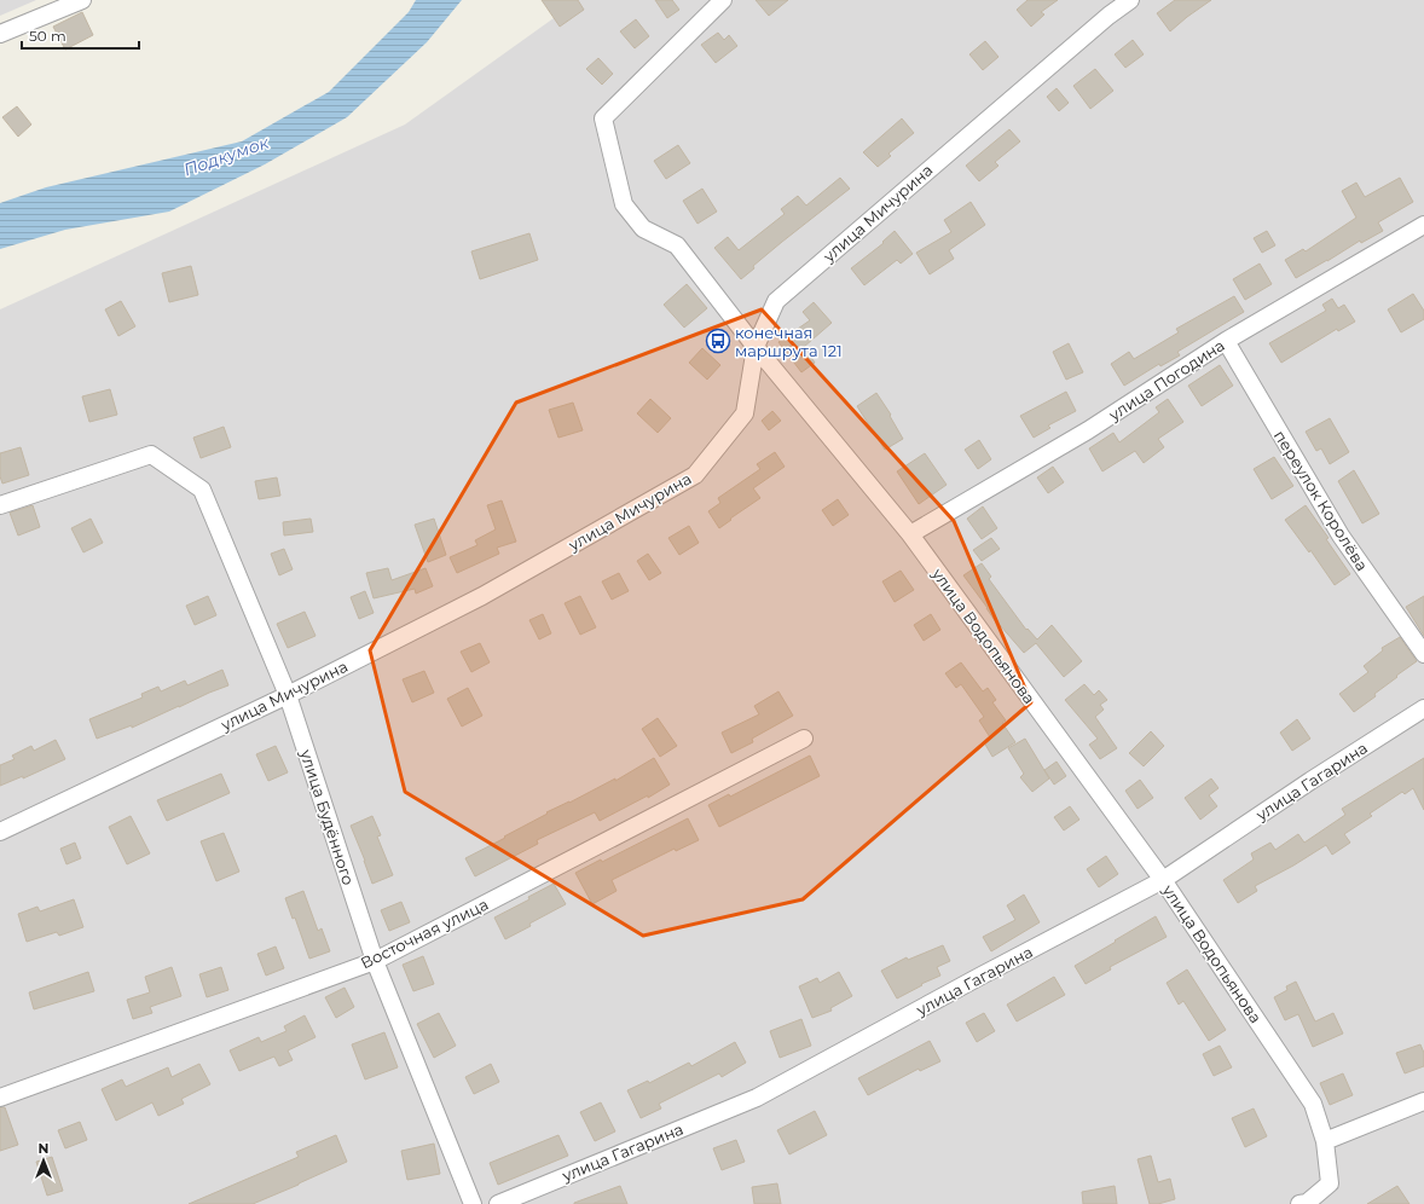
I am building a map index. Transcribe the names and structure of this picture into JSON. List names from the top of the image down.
{
  "streets": {
    "street": [
      "улица Мичурина",
      "улица Погодина",
      "переулок Королёва",
      "улица Водопьянова",
      "улица Гагарина",
      "улица Будённого",
      "Восточная улица"
    ]
  },
  "crossings": [
    ["улица Мичурина", "улица Водопьянова"],
    ["улица Мичурина", "улица Будённого"],
    ["улица Погодина", "переулок Королёва"],
    ["улица Погодина", "улица Водопьянова"],
    ["улица Водопьянова", "улица Гагарина"],
    ["улица Будённого", "Восточная улица"]
  ],
  "water": ["Подкумок"],
  "places": {
    "bus stop": ["конечная маршрута 121"]
  },
  "scale_bar": "50 m",
  "north": "top"
}
